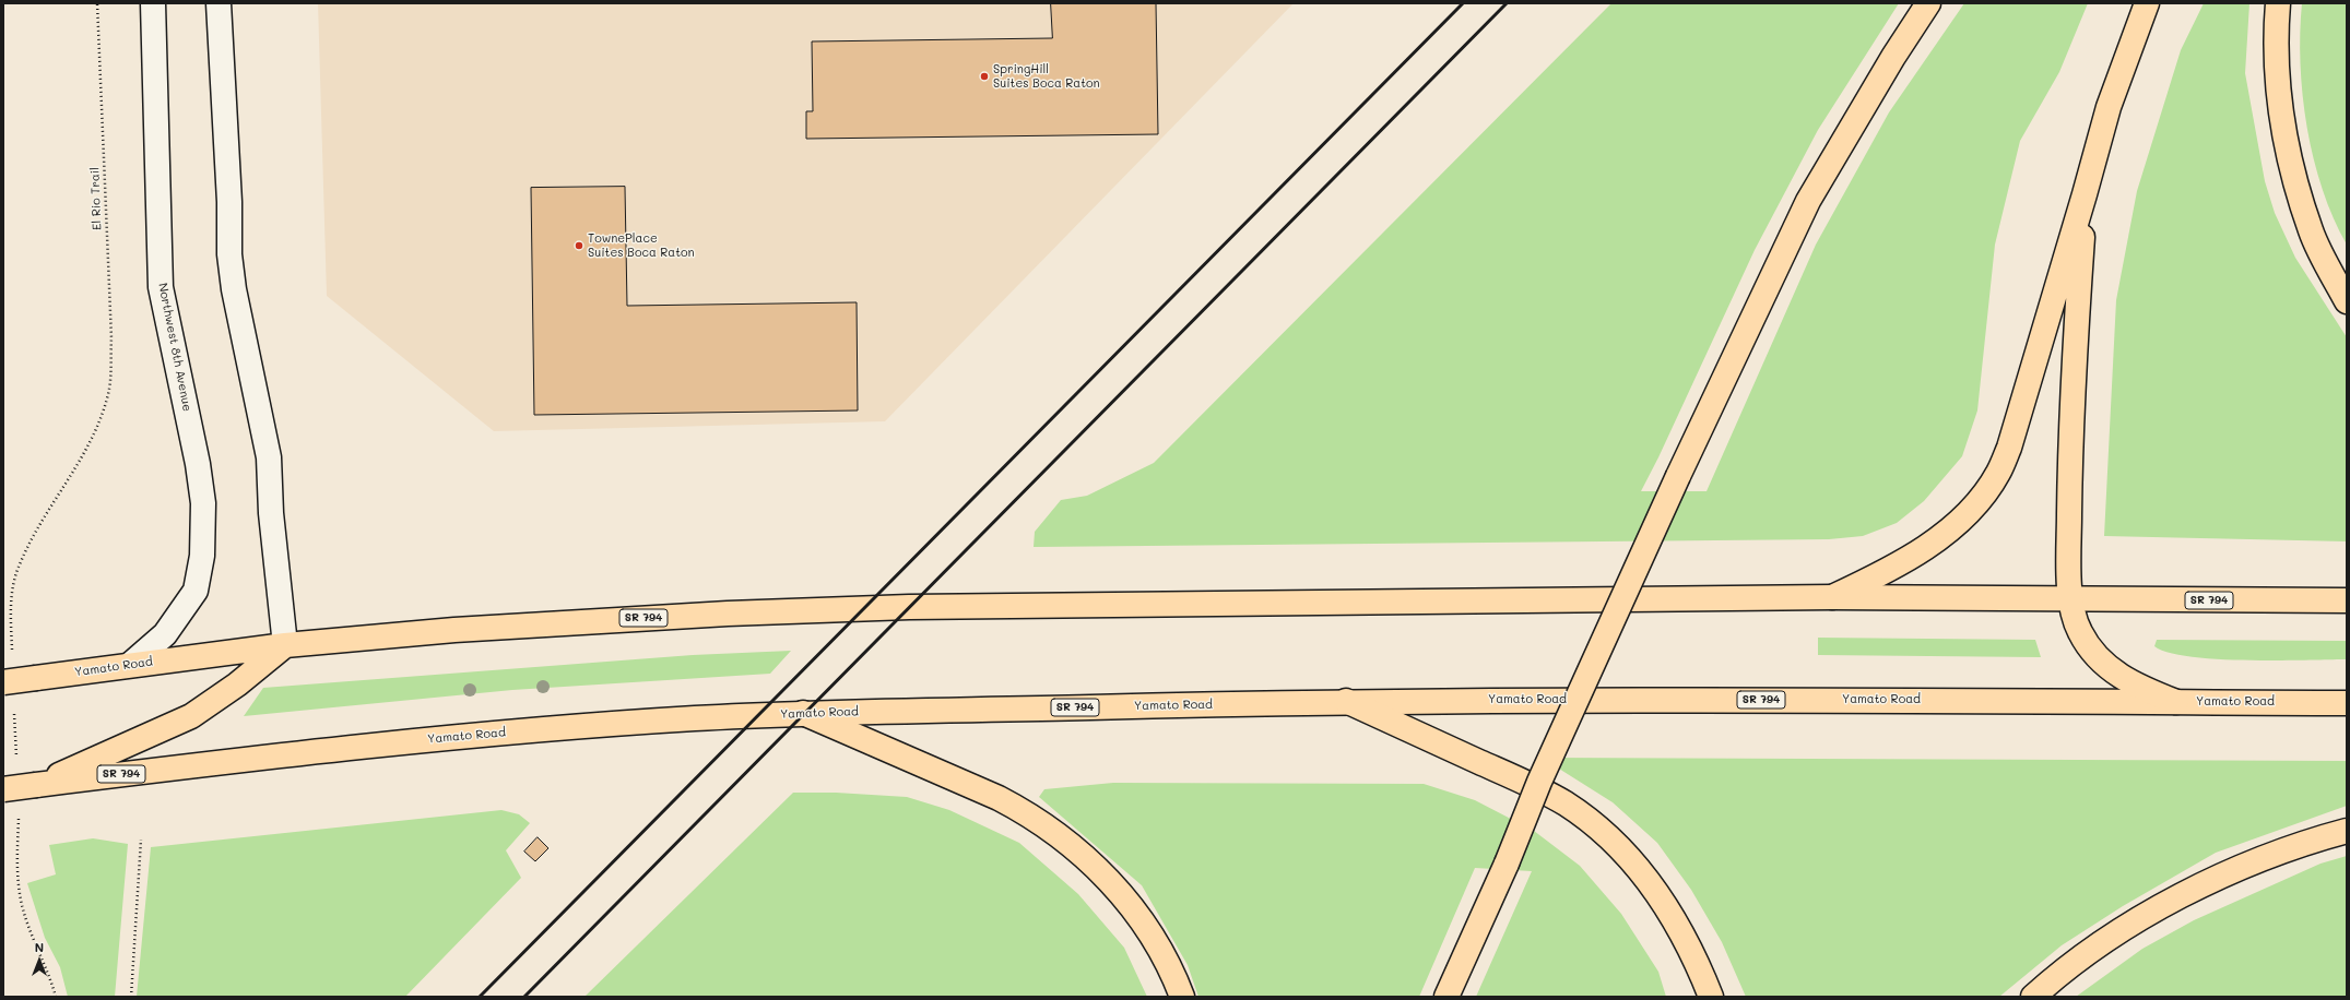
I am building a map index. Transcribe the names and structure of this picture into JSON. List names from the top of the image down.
{
  "streets": {
    "main road": ["SR 794", "Yamato Road"],
    "street": ["Northwest 8th Avenue"],
    "path": ["El Rio Trail"]
  },
  "crossings": [
    ["Northwest 8th Avenue", "Yamato Road"]
  ],
  "places": ["SpringHill Suites Boca Raton", "TownePlace Suites Boca Raton"],
  "north": "top"
}
